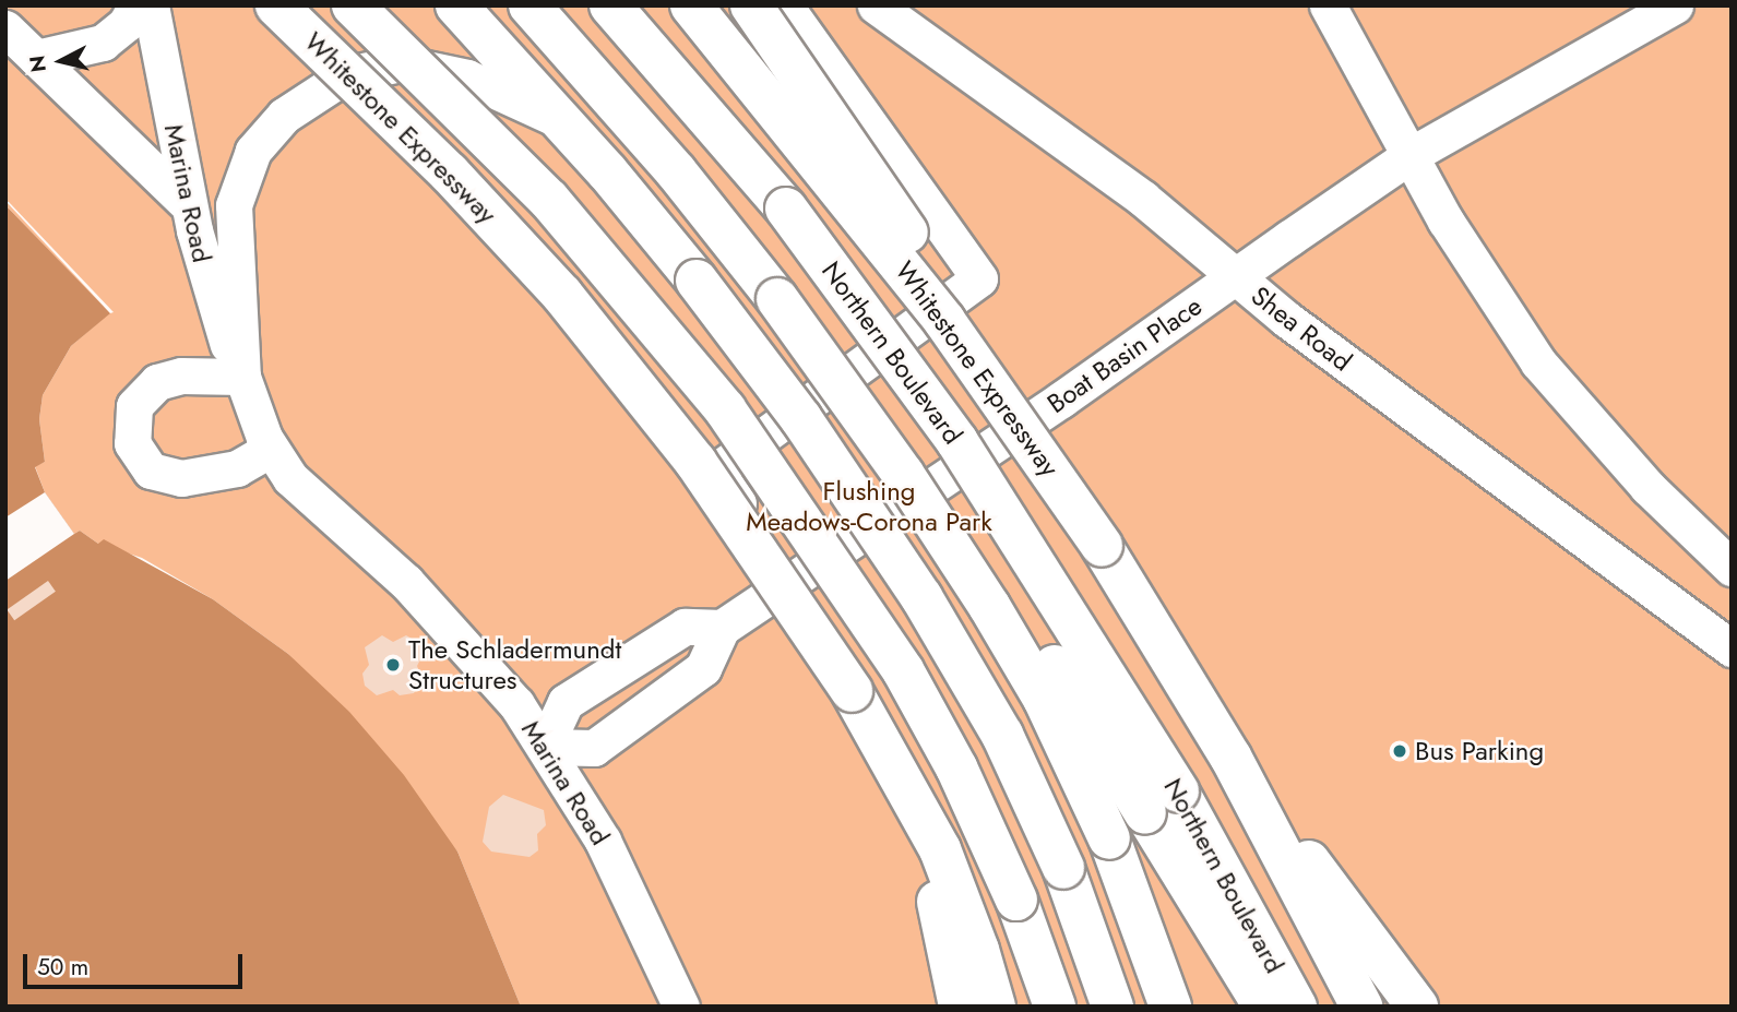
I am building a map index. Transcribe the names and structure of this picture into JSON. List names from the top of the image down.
{
  "streets": {
    "main road": ["Whitestone Expressway", "Northern Boulevard"],
    "street": ["Marina Road", "Shea Road", "Boat Basin Place"]
  },
  "crossings": [
    ["Shea Road", "Boat Basin Place"]
  ],
  "parks": ["Flushing Meadows-Corona Park"],
  "places": ["The Schladermundt Structures", "Bus Parking"],
  "scale_bar": "50 m",
  "north": "left"
}
